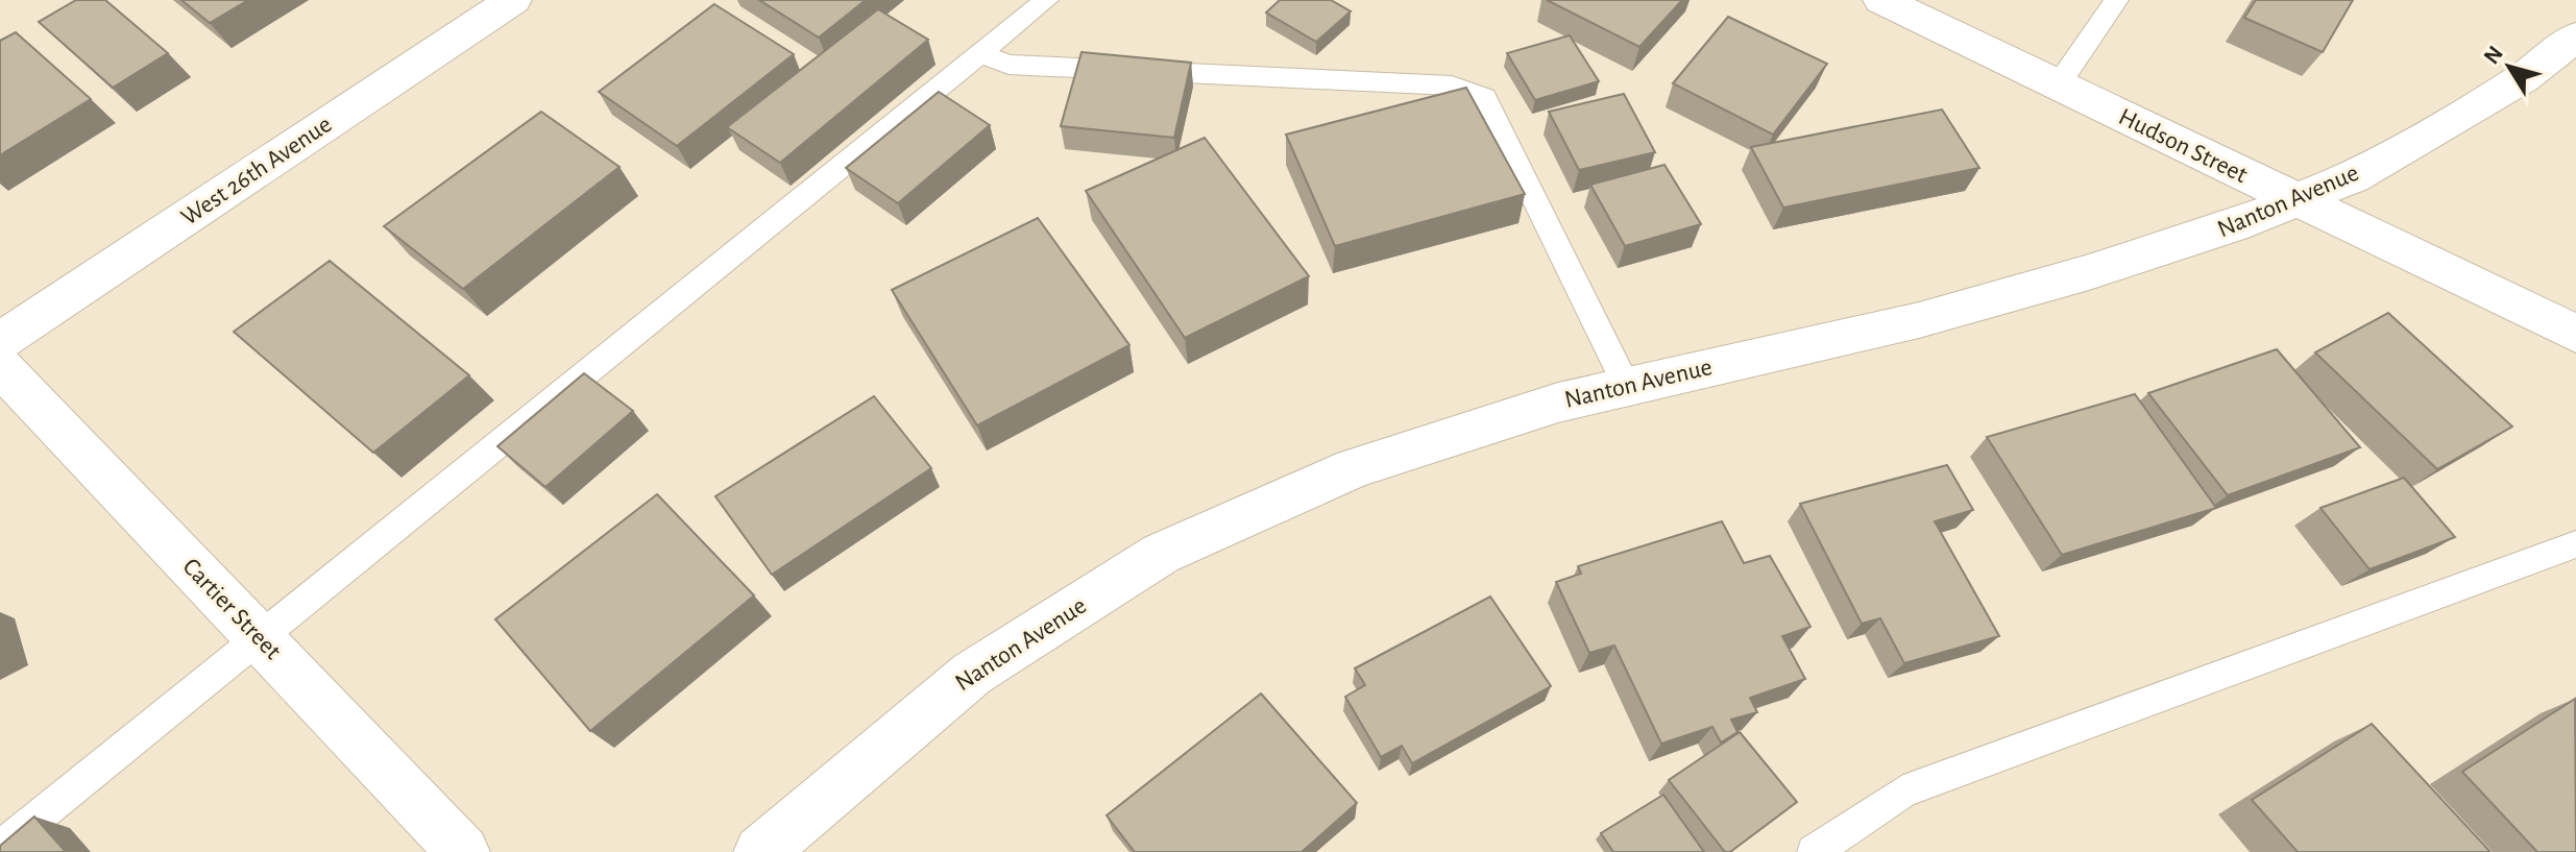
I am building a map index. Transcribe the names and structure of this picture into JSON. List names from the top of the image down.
{
  "streets": {
    "street": [
      "Hudson Street",
      "West 26th Avenue",
      "Nanton Avenue",
      "Cartier Street"
    ]
  },
  "crossings": [
    ["Hudson Street", "Nanton Avenue"]
  ],
  "north": "top left"
}
